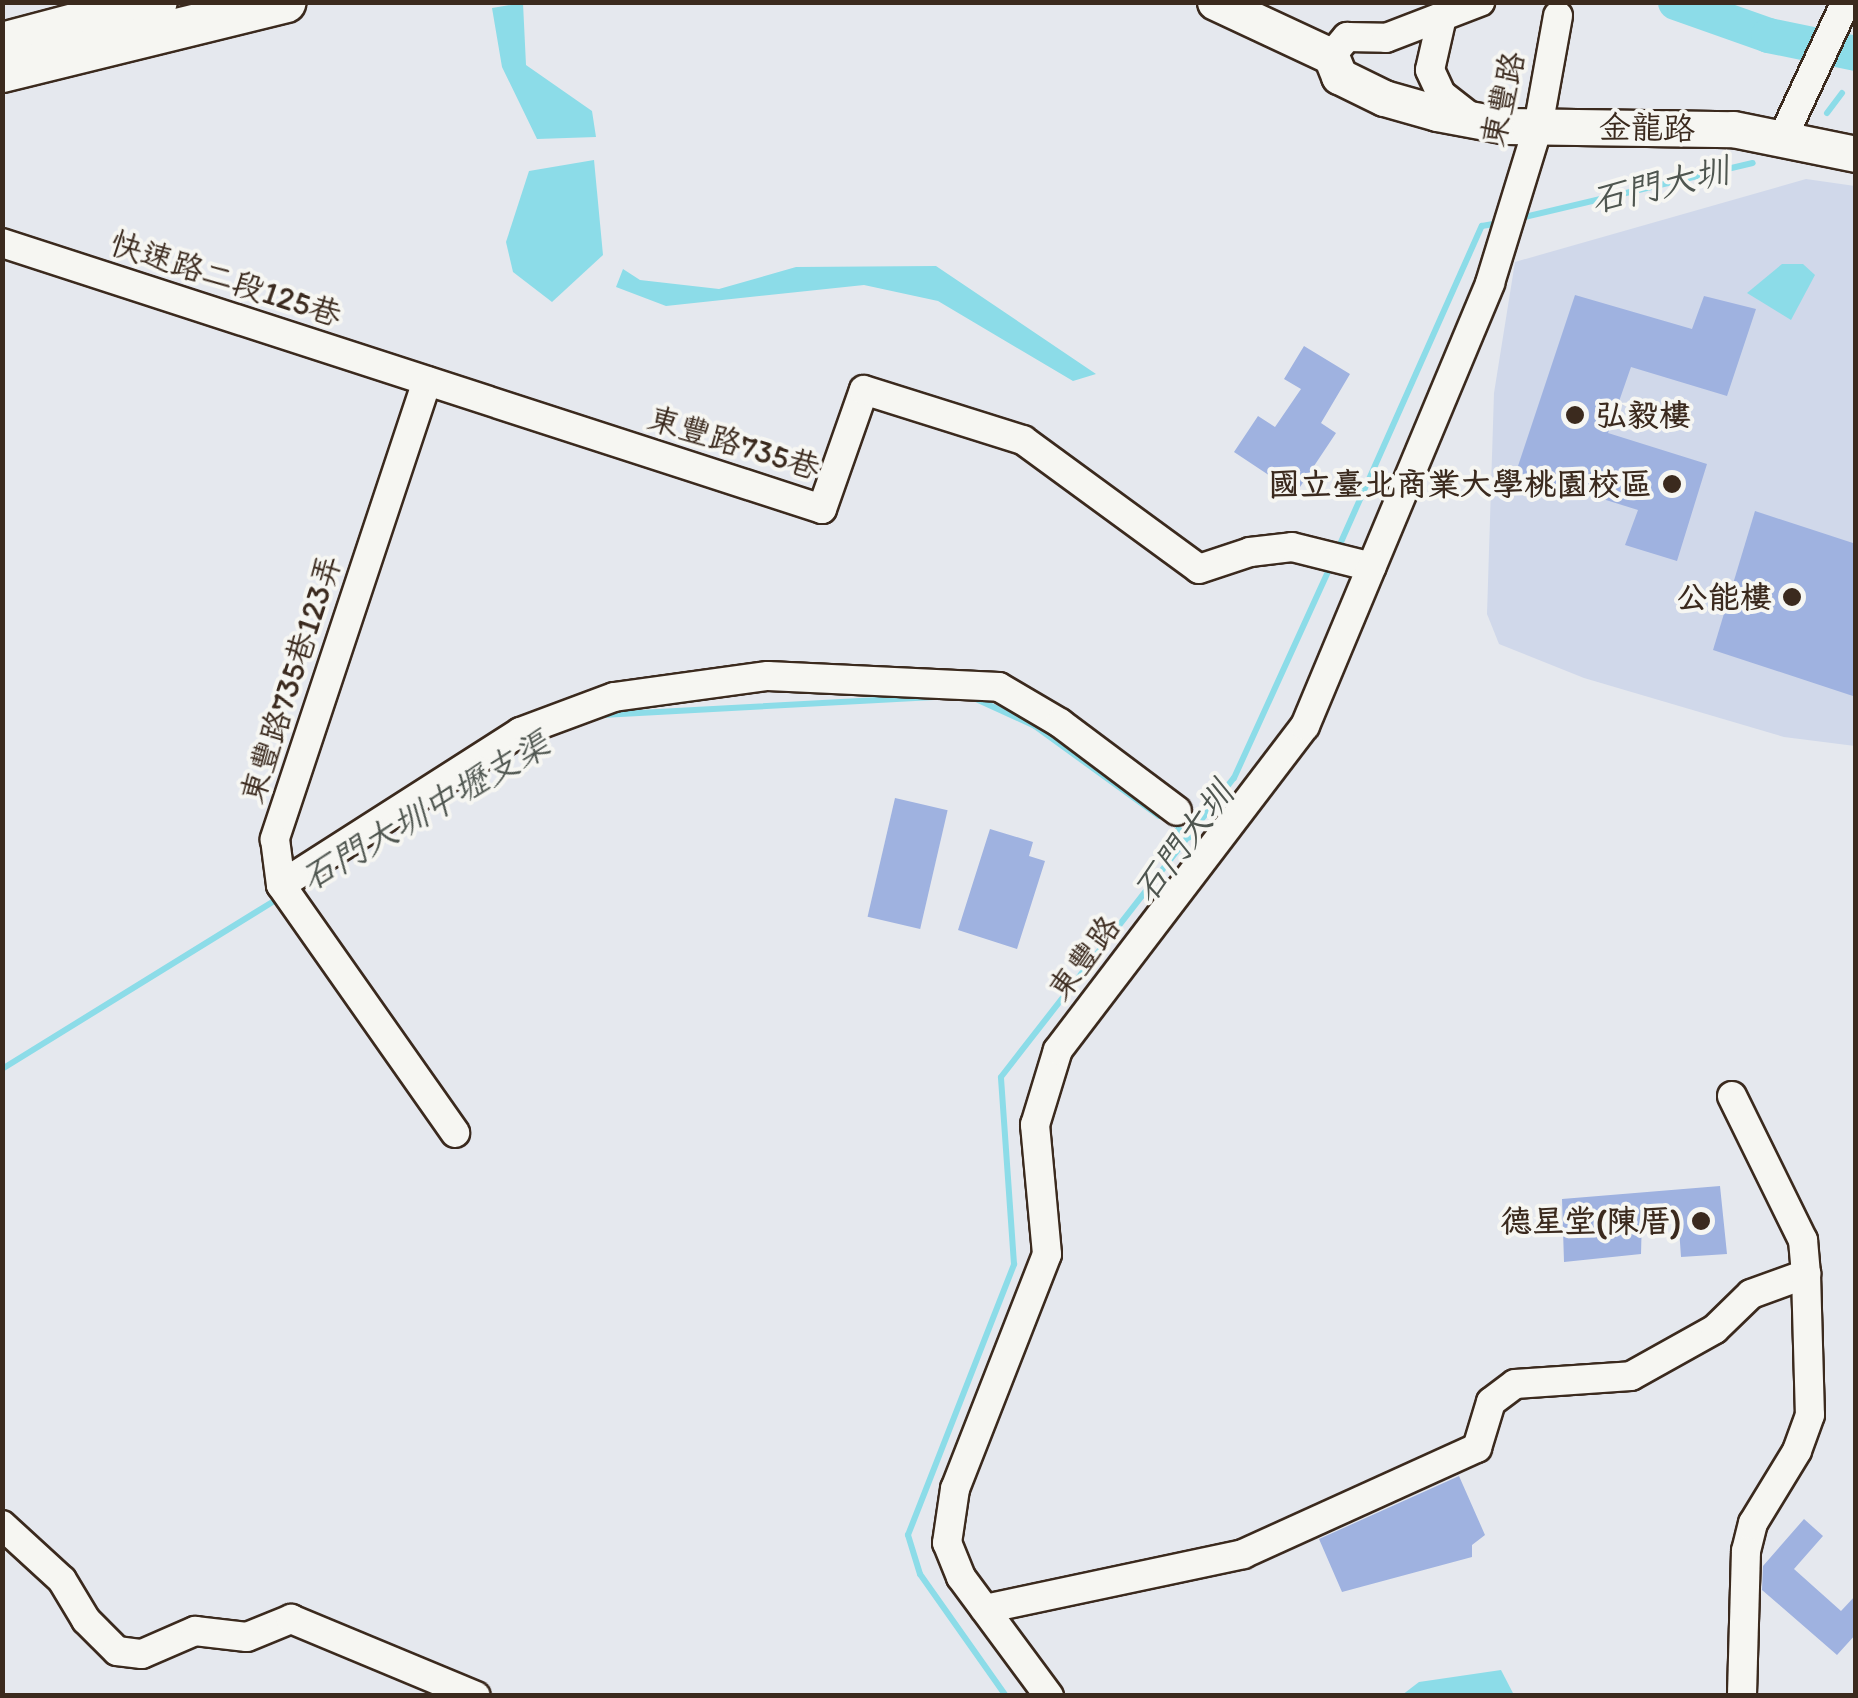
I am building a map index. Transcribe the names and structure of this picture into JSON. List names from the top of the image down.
{
  "streets": {
    "main road": ["金龍路"],
    "street": [
      "東豐路",
      "快速路二段125巷",
      "東豐路735巷",
      "東豐路735巷123弄"
    ]
  },
  "crossings": [
    ["東豐路", "金龍路"],
    ["東豐路", "東豐路735巷"],
    ["快速路二段125巷", "東豐路735巷"],
    ["快速路二段125巷", "東豐路735巷123弄"],
    ["東豐路735巷", "東豐路735巷123弄"]
  ],
  "water": ["石門大圳", "石門大圳中壢支渠"],
  "places": [
    "弘毅樓",
    "國立臺北商業大學桃園校區",
    "公能樓",
    "德星堂(陳厝)"
  ]
}
